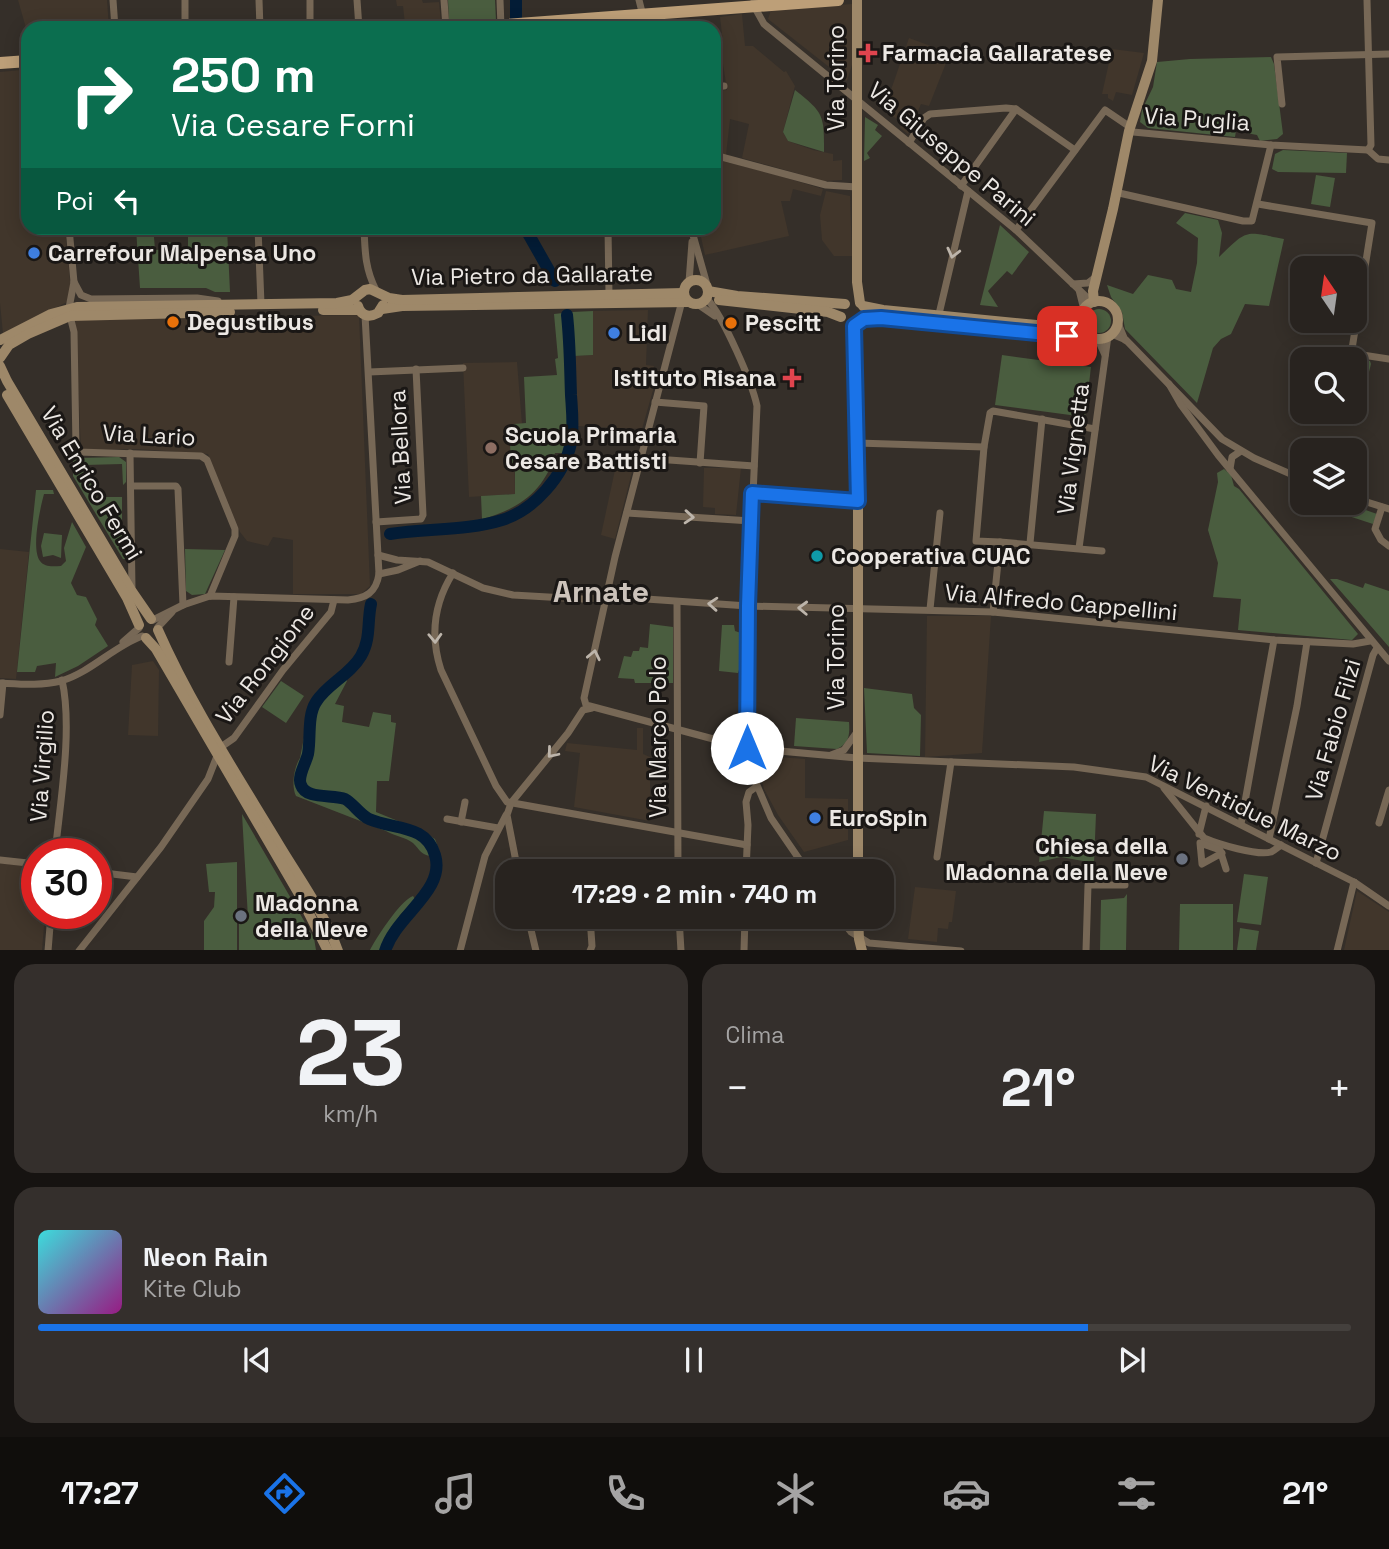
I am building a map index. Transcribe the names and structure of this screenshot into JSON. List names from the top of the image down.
{
  "streets": {
    "street": [
      "Via Torino",
      "Via Puglia",
      "Via Giuseppe Parini",
      "Via Pietro da Gallarate",
      "Via Lario",
      "Via Bellora",
      "Via Vignetta",
      "Via Enrico Fermi",
      "Via Alfredo Cappellini",
      "Via Rongione",
      "Via Fabio Filzi",
      "Via Marco Polo",
      "Via Virgilio",
      "Via Ventidue Marzo"
    ]
  },
  "crossings": [
    ["Via Torino", "Via Giuseppe Parini"],
    ["Via Torino", "Via Alfredo Cappellini"],
    ["Via Torino", "Via Ventidue Marzo"],
    ["Via Puglia", "Via Giuseppe Parini"],
    ["Via Pietro da Gallarate", "Via Lario"],
    ["Via Enrico Fermi", "Via Rongione"],
    ["Via Alfredo Cappellini", "Via Fabio Filzi"],
    ["Via Alfredo Cappellini", "Via Marco Polo"],
    ["Via Fabio Filzi", "Via Ventidue Marzo"],
    ["Via Marco Polo", "Via Ventidue Marzo"]
  ],
  "districts": ["Arnate"],
  "places": {
    "health": ["Farmacia Gallaratese", "Istituto Risana"],
    "other": [
      "Carrefour Malpensa Uno",
      "Degustibus",
      "Pescitt",
      "Lidl",
      "Scuola Primaria Cesare Battisti",
      "Cooperativa CUAC",
      "EuroSpin",
      "Chiesa della Madonna della Neve",
      "Madonna della Neve"
    ]
  },
  "north": "top",
  "page": {
    "turn": ["250 m", "Via Cesare Forni"],
    "then": "Poi",
    "limit": "30",
    "trip": "17:29 · 2 min · 740 m",
    "tile": [
      ["23", "km/h"],
      "Clima"
    ],
    "heat": ["−", "21°", "+"],
    "song": ["Neon Rain", "Kite Club"],
    "tabs": ["17:27", "21°"]
  }
}
